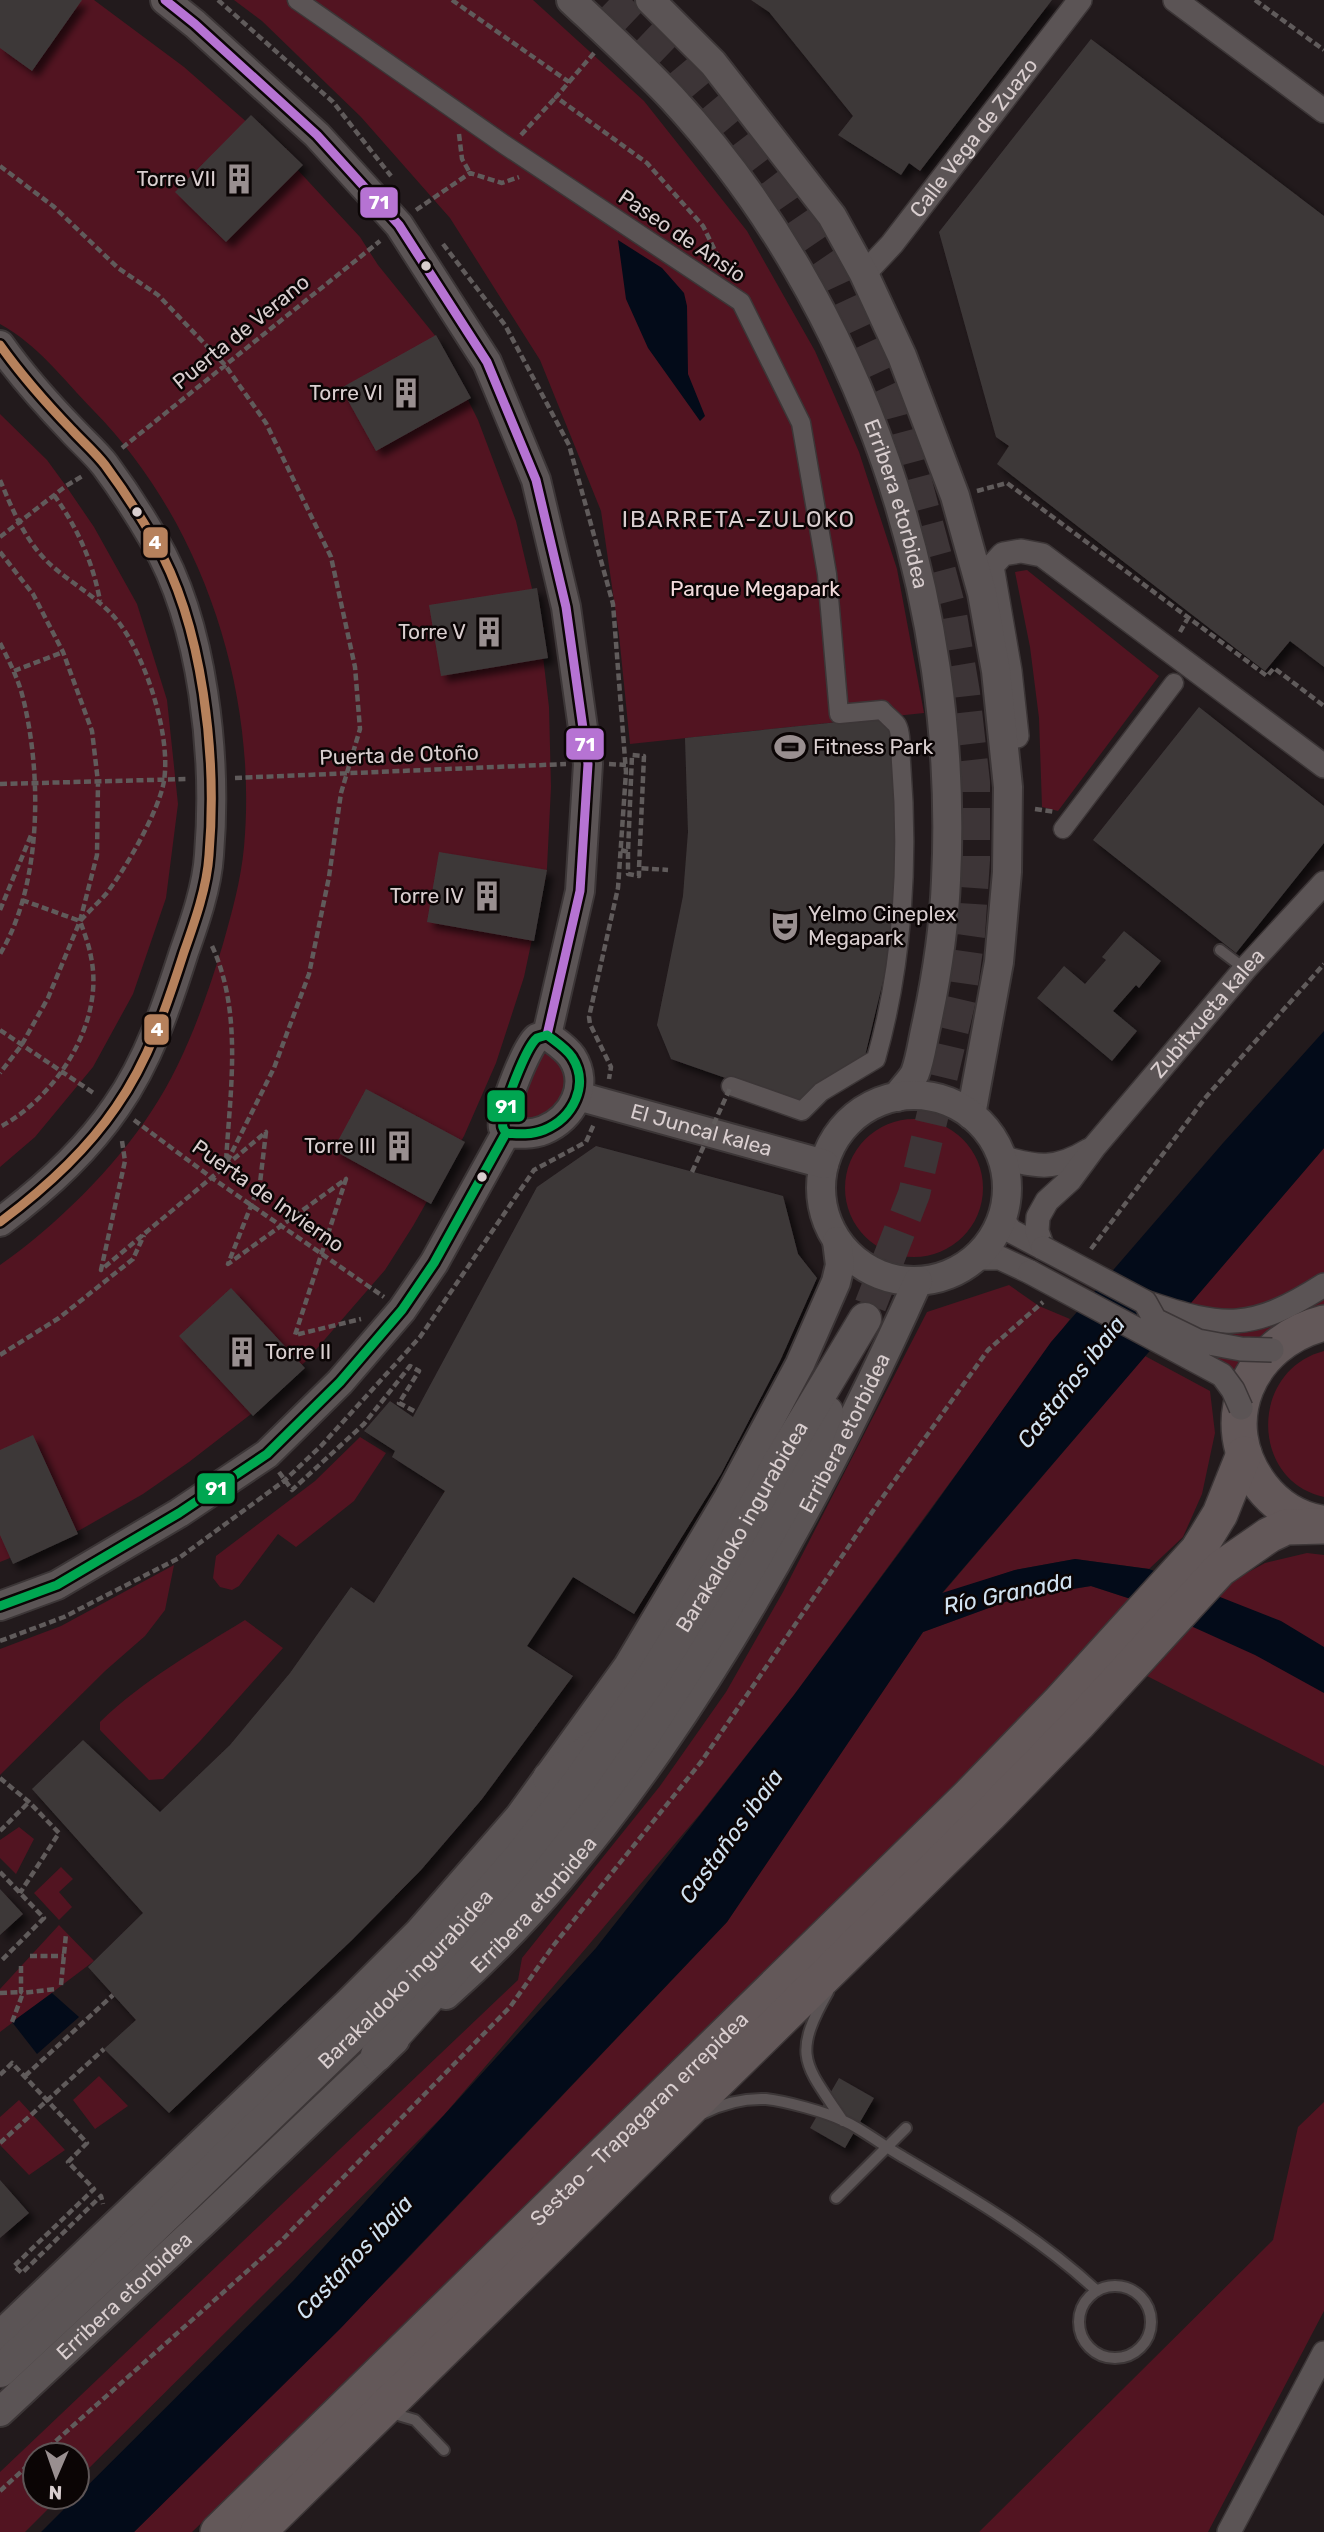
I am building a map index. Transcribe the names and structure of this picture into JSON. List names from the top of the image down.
{
  "streets": {
    "main road": ["Barakaldoko ingurabidea", "Sestao - Trapagaran errepidea"],
    "street": [
      "Calle Vega de Zuazo",
      "Paseo de Ansio",
      "Erribera etorbidea",
      "Zubitxueta kalea",
      "El Juncal kalea"
    ],
    "path": ["Puerta de Verano", "Puerta de Otoño", "Puerta de Invierno"]
  },
  "crossings": [
    ["Erribera etorbidea", "Zubitxueta kalea"],
    ["Erribera etorbidea", "El Juncal kalea"],
    ["Erribera etorbidea", "Barakaldoko ingurabidea"],
    ["Zubitxueta kalea", "El Juncal kalea"]
  ],
  "districts": ["IBARRETA-ZULOKO"],
  "water": ["Castaños ibaia", "Río Granada"],
  "parks": ["Parque Megapark"],
  "places": {
    "building": [
      "Torre VII",
      "Torre VI",
      "Torre V",
      "Torre IV",
      "Torre III",
      "Torre II"
    ],
    "sports": ["Fitness Park"],
    "theatre": ["Yelmo Cineplex Megapark"]
  },
  "lines": ["transit line 71", "transit line 4", "transit line 91"],
  "north": "bottom"
}
